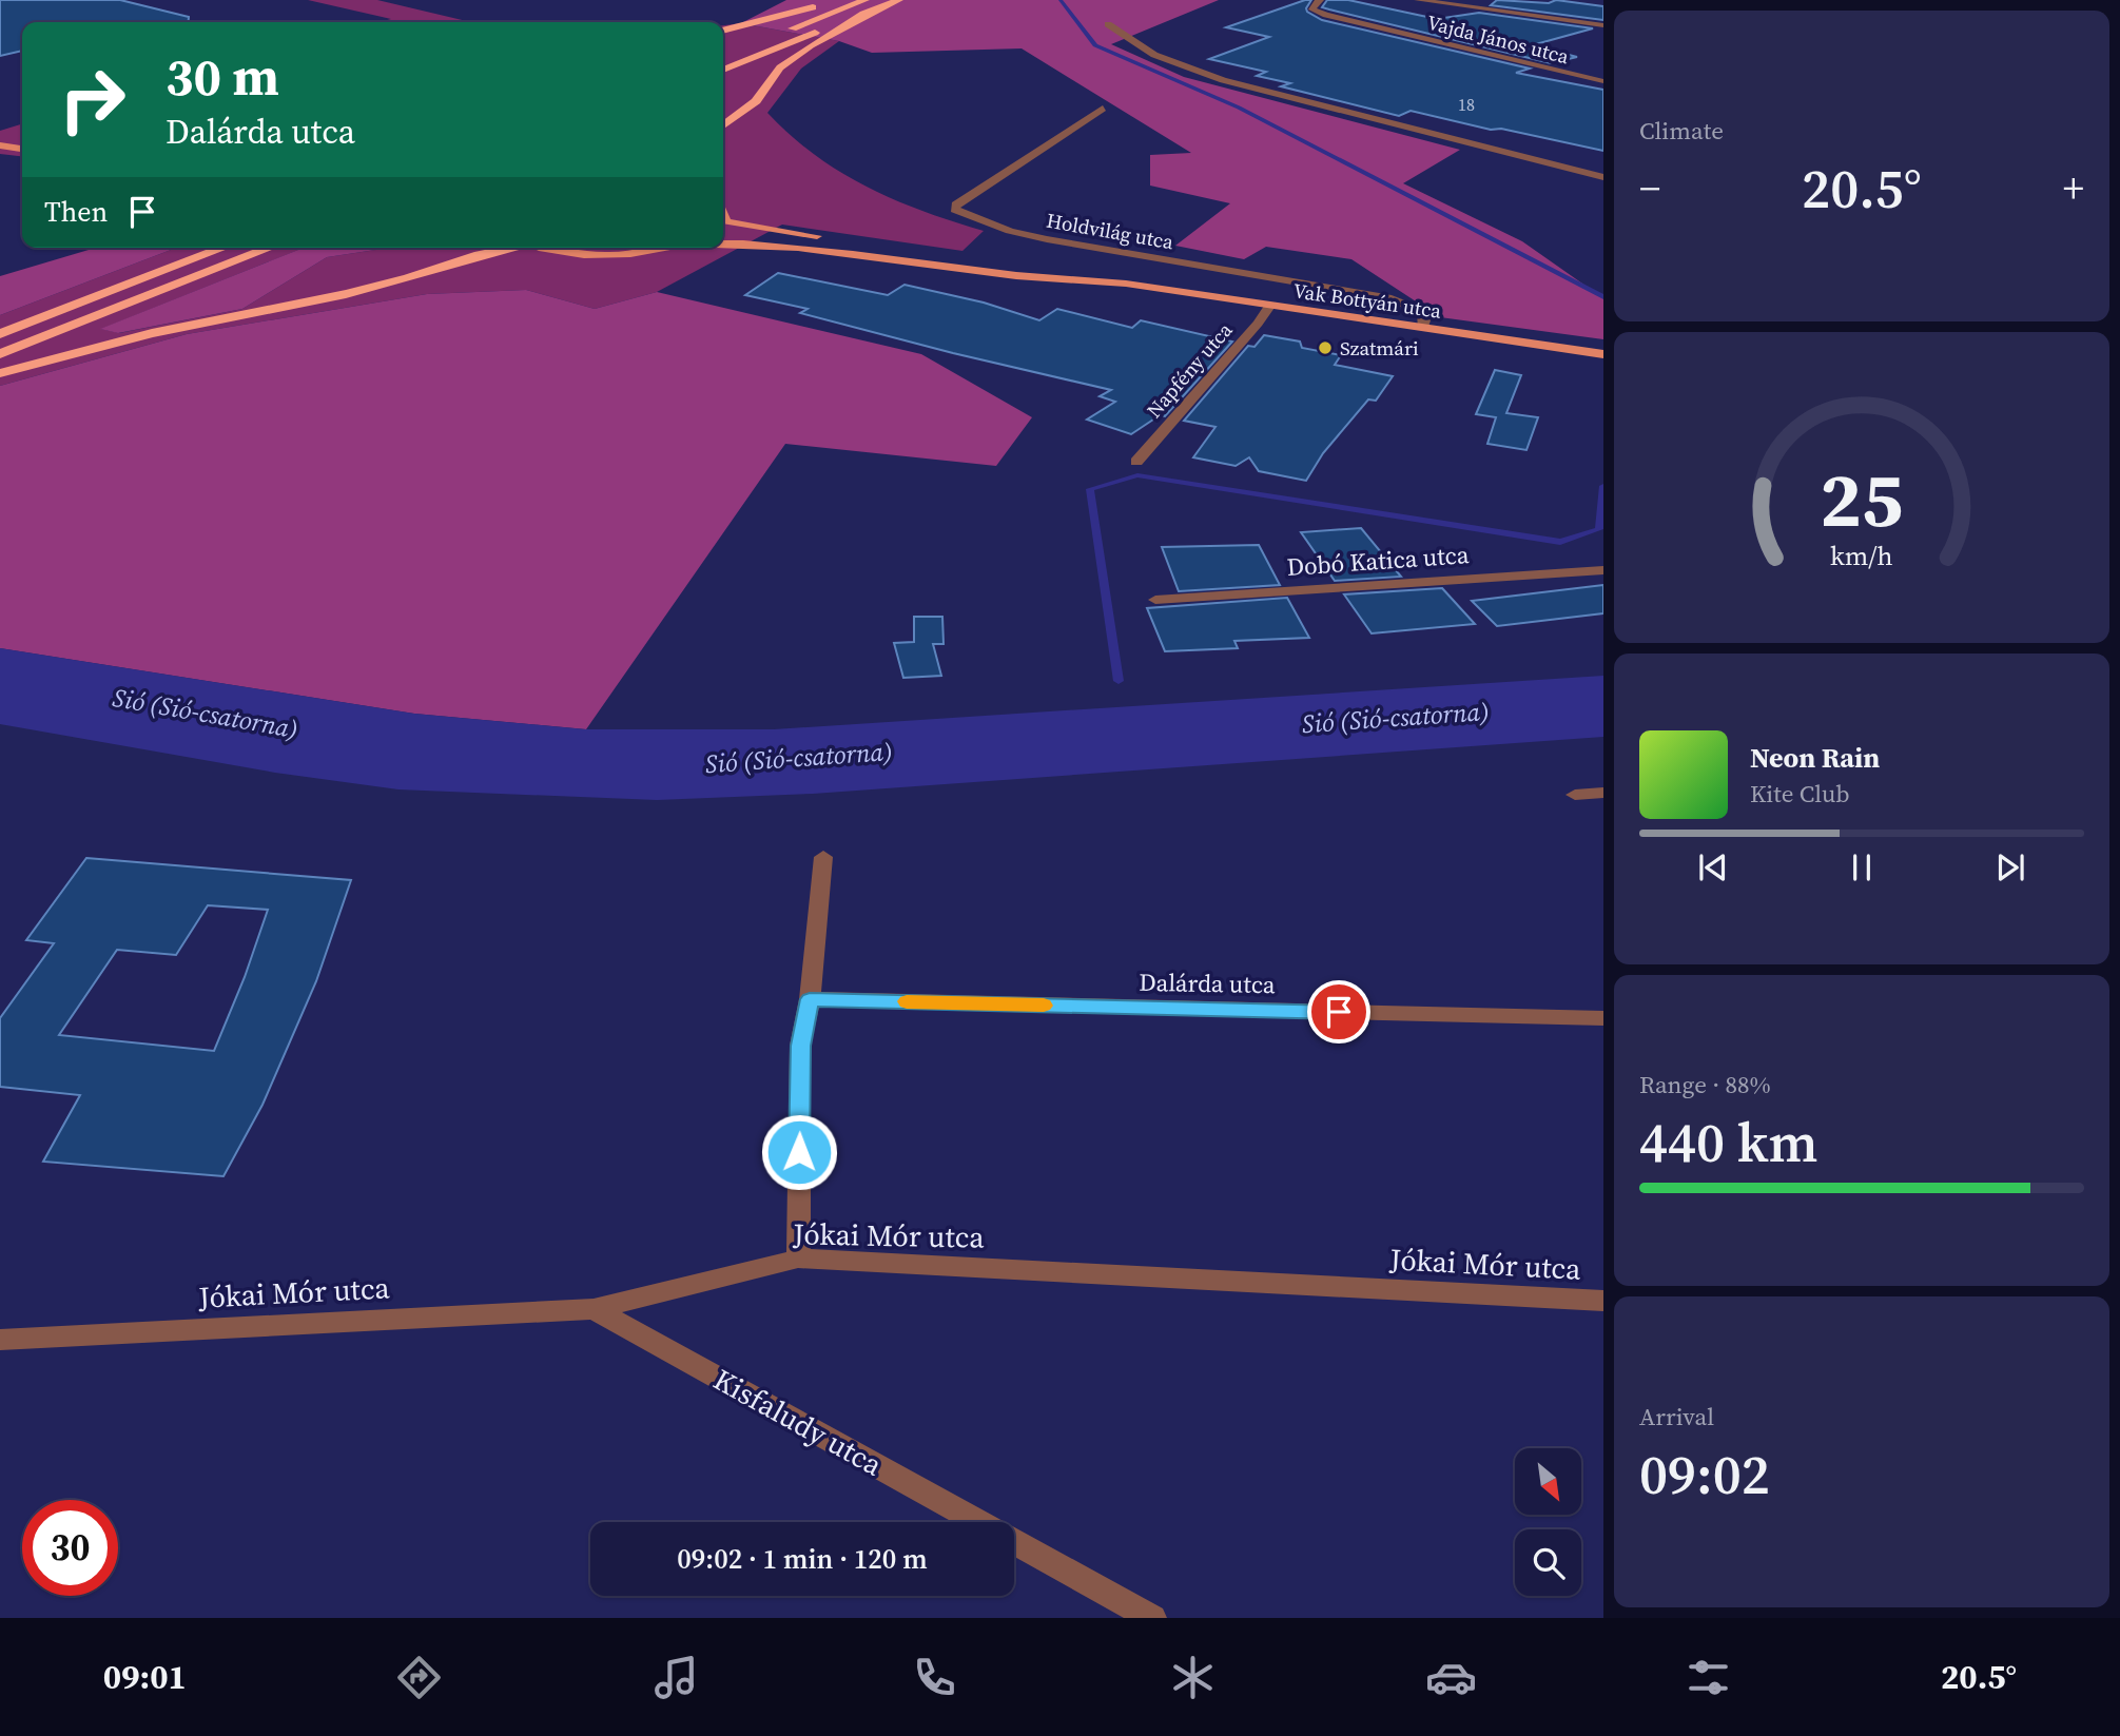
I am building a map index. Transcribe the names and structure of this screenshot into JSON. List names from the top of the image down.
{
  "streets": {
    "main road": ["Vak Bottyán utca"],
    "street": [
      "Vajda János utca",
      "Holdvilág utca",
      "Napfény utca",
      "Dobó Katica utca",
      "Dalárda utca",
      "Jókai Mór utca",
      "Kisfaludy utca"
    ]
  },
  "crossings": [
    ["Holdvilág utca", "Vak Bottyán utca"],
    ["Vak Bottyán utca", "Napfény utca"],
    ["Jókai Mór utca", "Kisfaludy utca"]
  ],
  "water": ["Sió (Sió-csatorna)"],
  "places": ["Szatmári"],
  "house_numbers": ["18"],
  "north": "bottom right",
  "page": {
    "tile": [
      "Climate",
      ["Range · 88%", "440 km"],
      ["Arrival", "09:02"]
    ],
    "turn": ["30 m", "Dalárda utca"],
    "heat": ["−", "20.5°", "+"],
    "then": "Then",
    "song": ["Neon Rain", "Kite Club"],
    "limit": "30",
    "trip": "09:02 · 1 min · 120 m",
    "tabs": ["09:01", "20.5°"],
    "gauge": ["25", "km/h"]
  }
}
